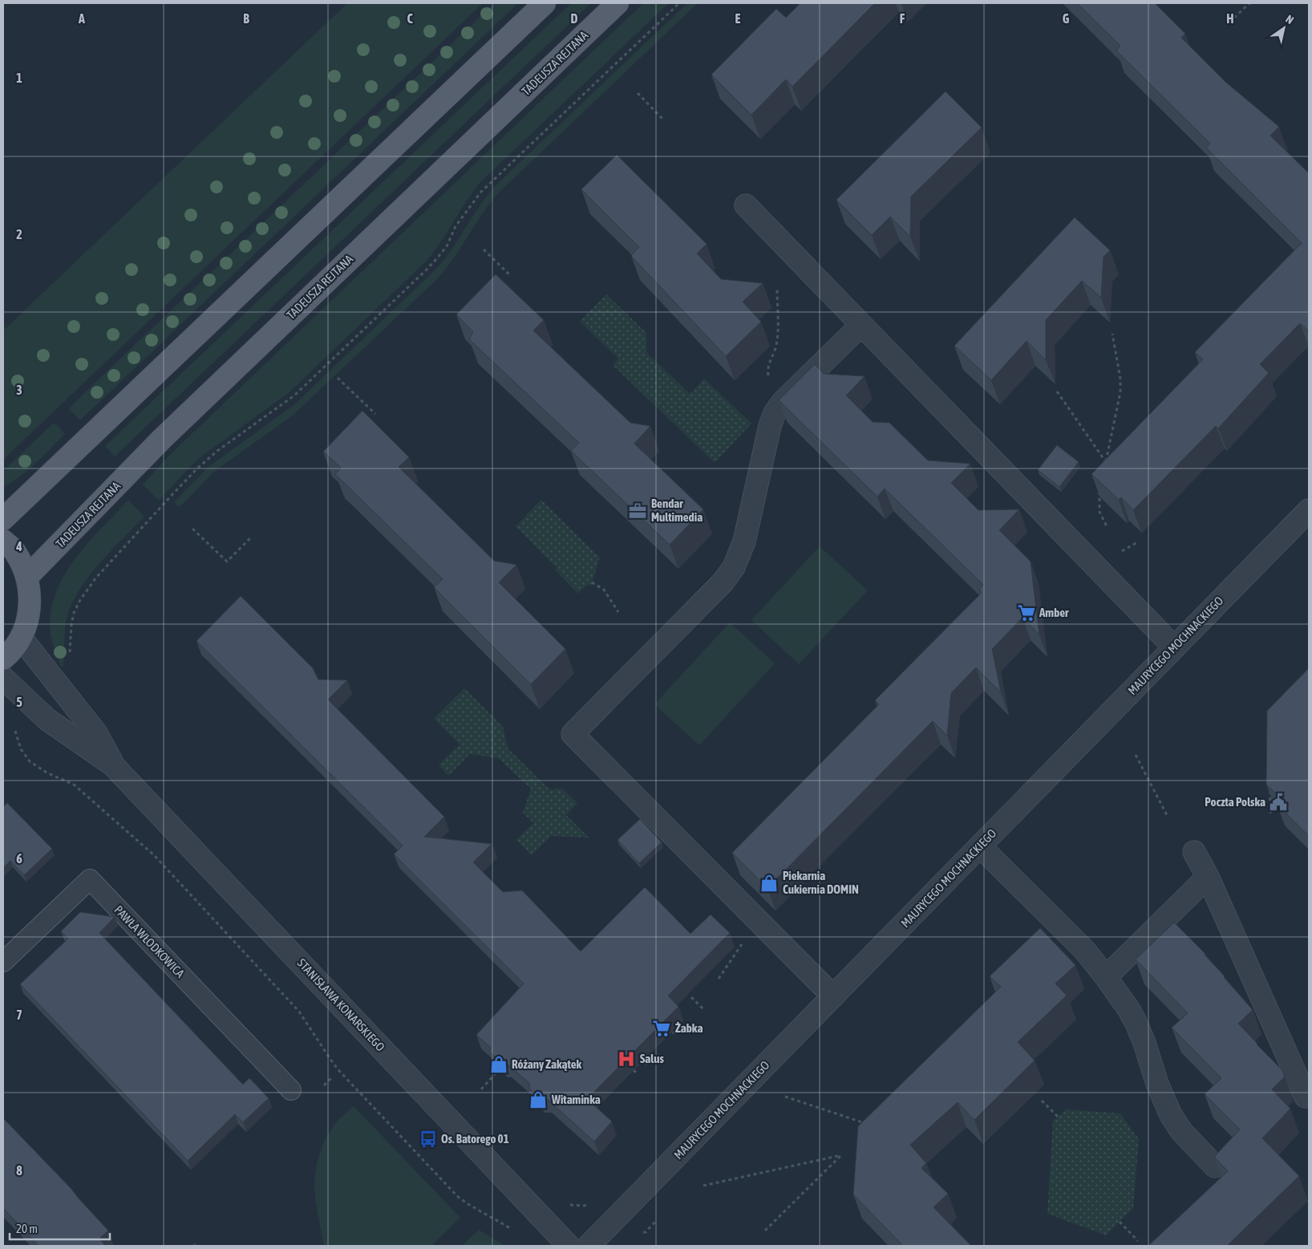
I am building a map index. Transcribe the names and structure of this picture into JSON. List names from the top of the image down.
{
  "streets": {
    "main road": ["TADEUSZA REJTANA"],
    "street": ["MAURYCEGO MOCHNACKIEGO", "STANISŁAWA KONARSKIEGO"],
    "lane": ["PAWŁA WŁODKOWICA"]
  },
  "places": {
    "office": ["Bendar Multimedia"],
    "supermarket": ["Amber", "Żabka"],
    "public building": ["Poczta Polska"],
    "shop": ["Piekarnia Cukiernia DOMIN", "Różany Zakątek", "Witaminka"],
    "hospital": ["Salus"],
    "bus stop": ["Os. Batorego 01"]
  },
  "scale_bar": "20 m",
  "north": "top right",
  "grid": {
    "columns": [
      "A",
      "B",
      "C",
      "D",
      "E",
      "F",
      "G",
      "H"
    ],
    "rows": [
      "1",
      "2",
      "3",
      "4",
      "5",
      "6",
      "7",
      "8"
    ]
  }
}
